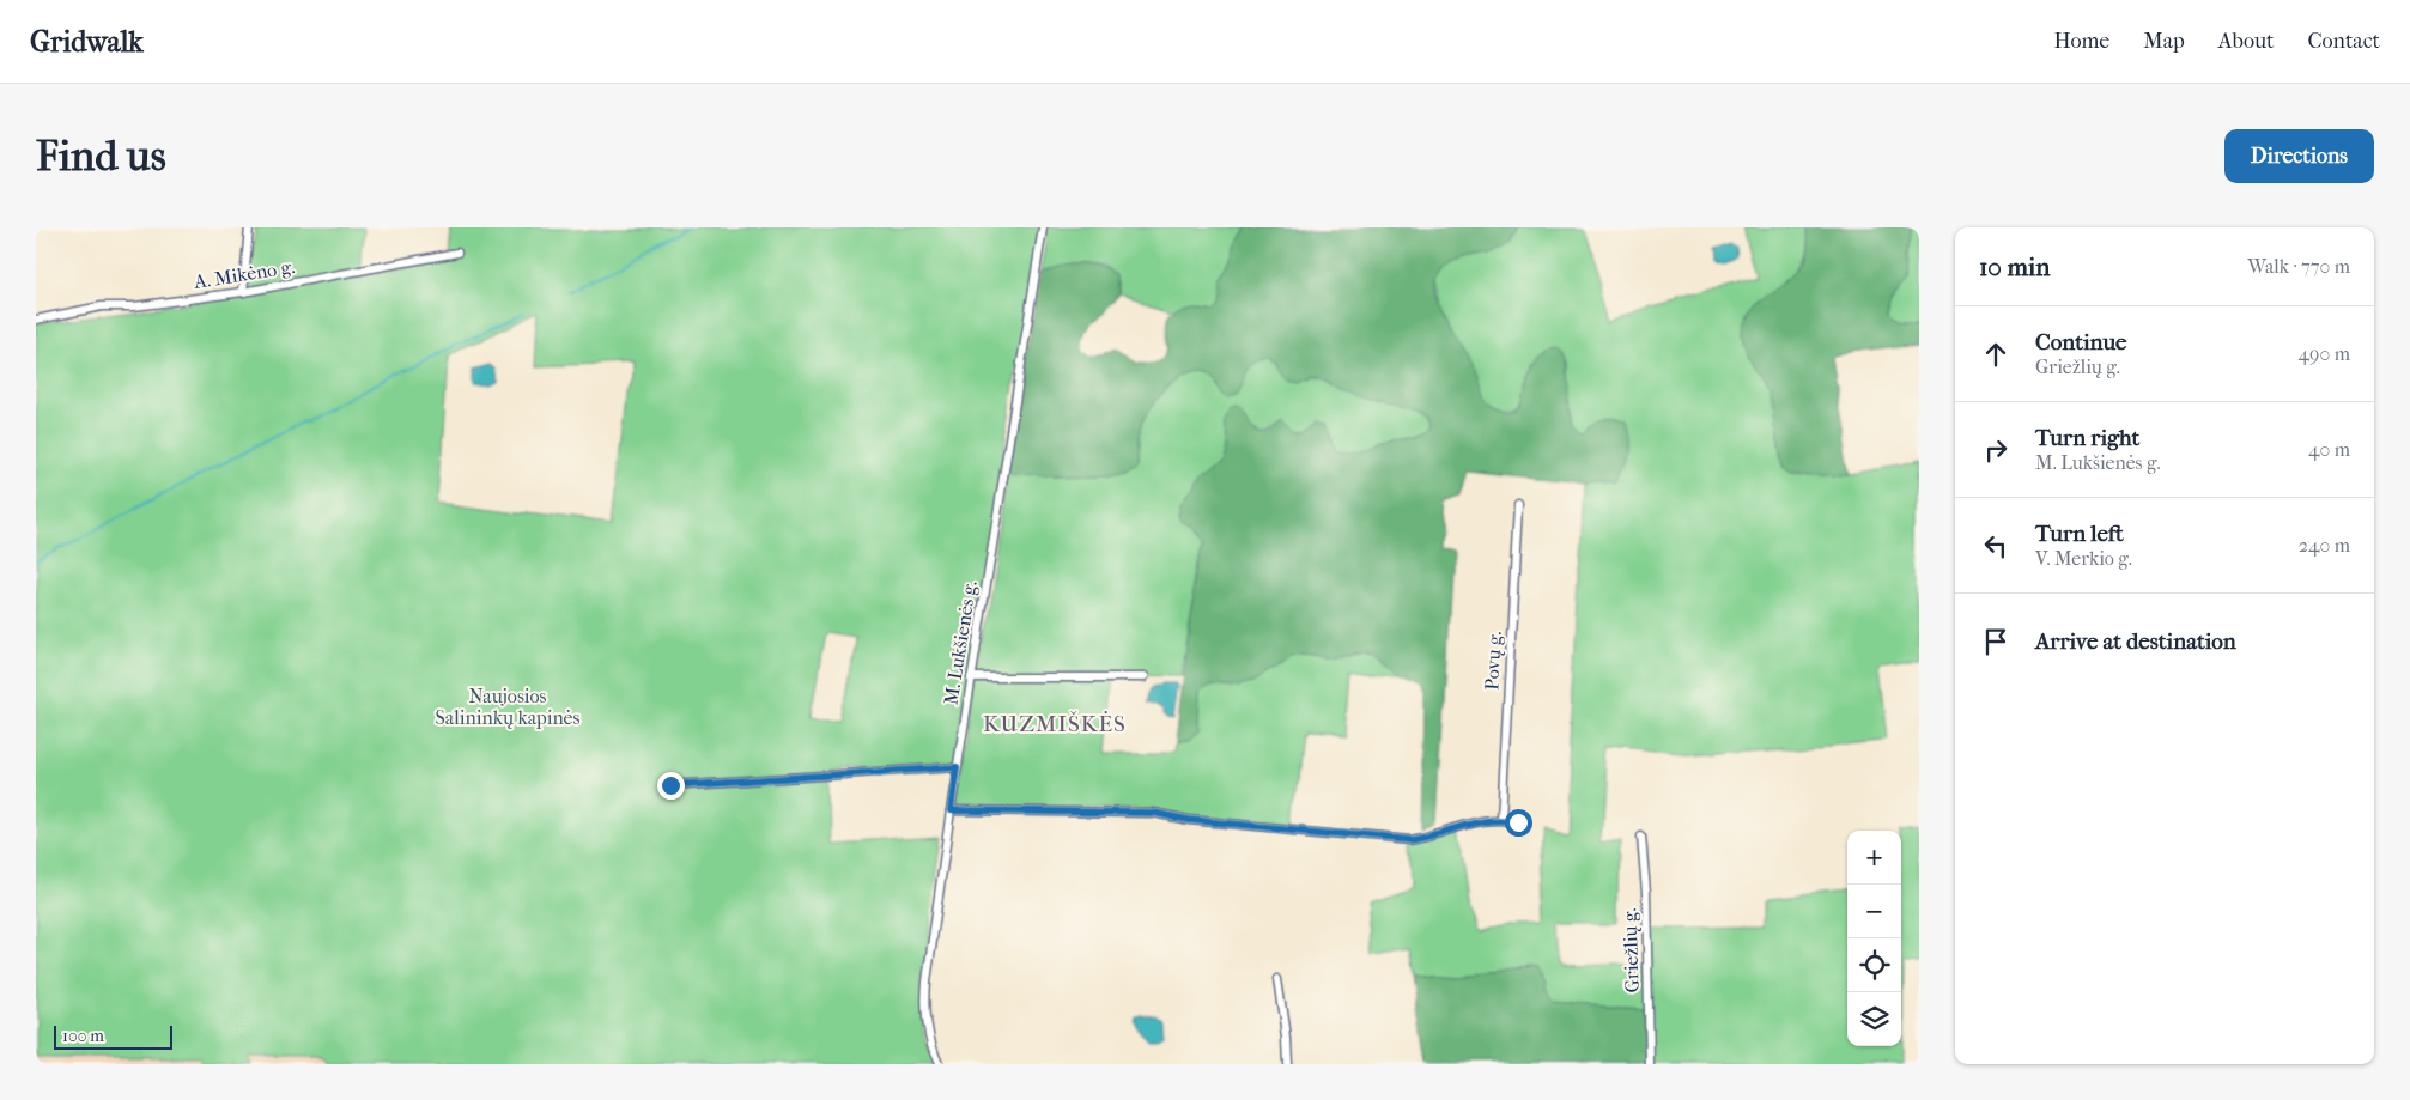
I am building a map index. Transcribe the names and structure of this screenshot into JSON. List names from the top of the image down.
{
  "streets": {
    "street": [
      "A. Mikėno g.",
      "M. Lukšienės g.",
      "Povų g.",
      "Griežlių g."
    ]
  },
  "districts": ["KUZMIŠKĖS"],
  "parks": ["Naujosios Salininkų kapinės"],
  "scale_bar": "100 m",
  "page": {
    "header": "Gridwalk",
    "nav": [
      "Home",
      "Map",
      "About",
      "Contact"
    ],
    "buttons": "Directions",
    "title": "Find us",
    "heading": ["10 min", "Walk · 770 m"],
    "list": [
      ["Continue", "Griežlių g.", "490 m"],
      ["Turn right", "M. Lukšienės g.", "40 m"],
      ["Turn left", "V. Merkio g.", "240 m"],
      "Arrive at destination"
    ],
    "map_buttons": ["+", "−"],
    "scale": "100 m"
  }
}
